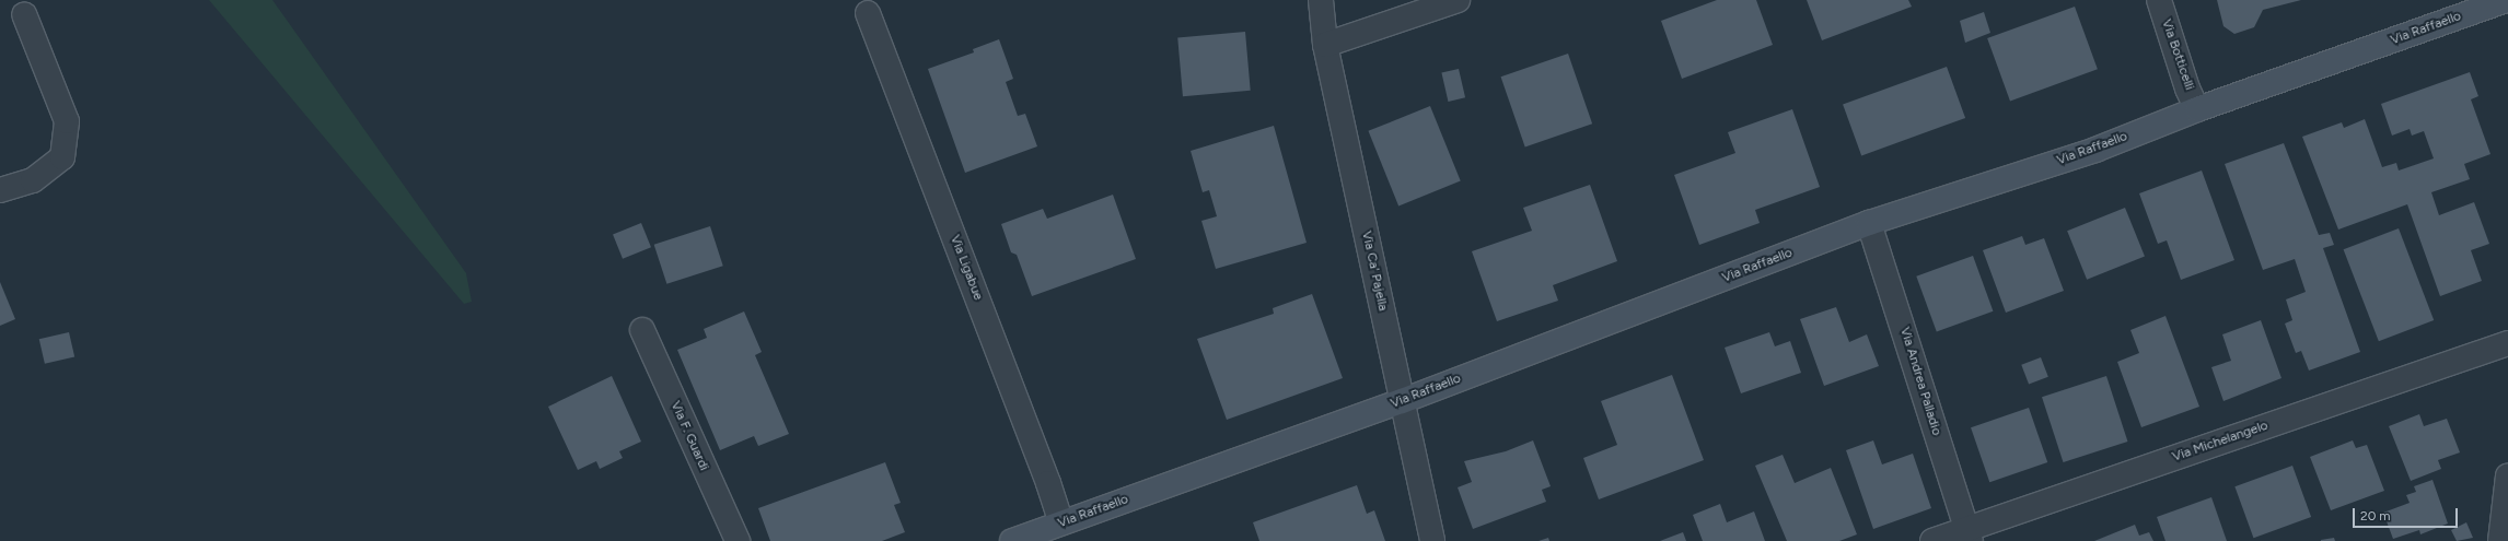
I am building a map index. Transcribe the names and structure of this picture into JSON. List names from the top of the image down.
{
  "streets": {
    "main road": ["Via Raffaello"],
    "street": [
      "Via Botticelli",
      "Via Ligabue",
      "Via Ca' Pajella",
      "Via Andrea Palladio",
      "Via F. Guardi",
      "Via Michelangelo"
    ]
  },
  "crossings": [
    ["Via Raffaello", "Via Botticelli"],
    ["Via Raffaello", "Via Ligabue"],
    ["Via Raffaello", "Via Ca' Pajella"],
    ["Via Raffaello", "Via Andrea Palladio"],
    ["Via Andrea Palladio", "Via Michelangelo"]
  ],
  "scale_bar": "20 m"
}
